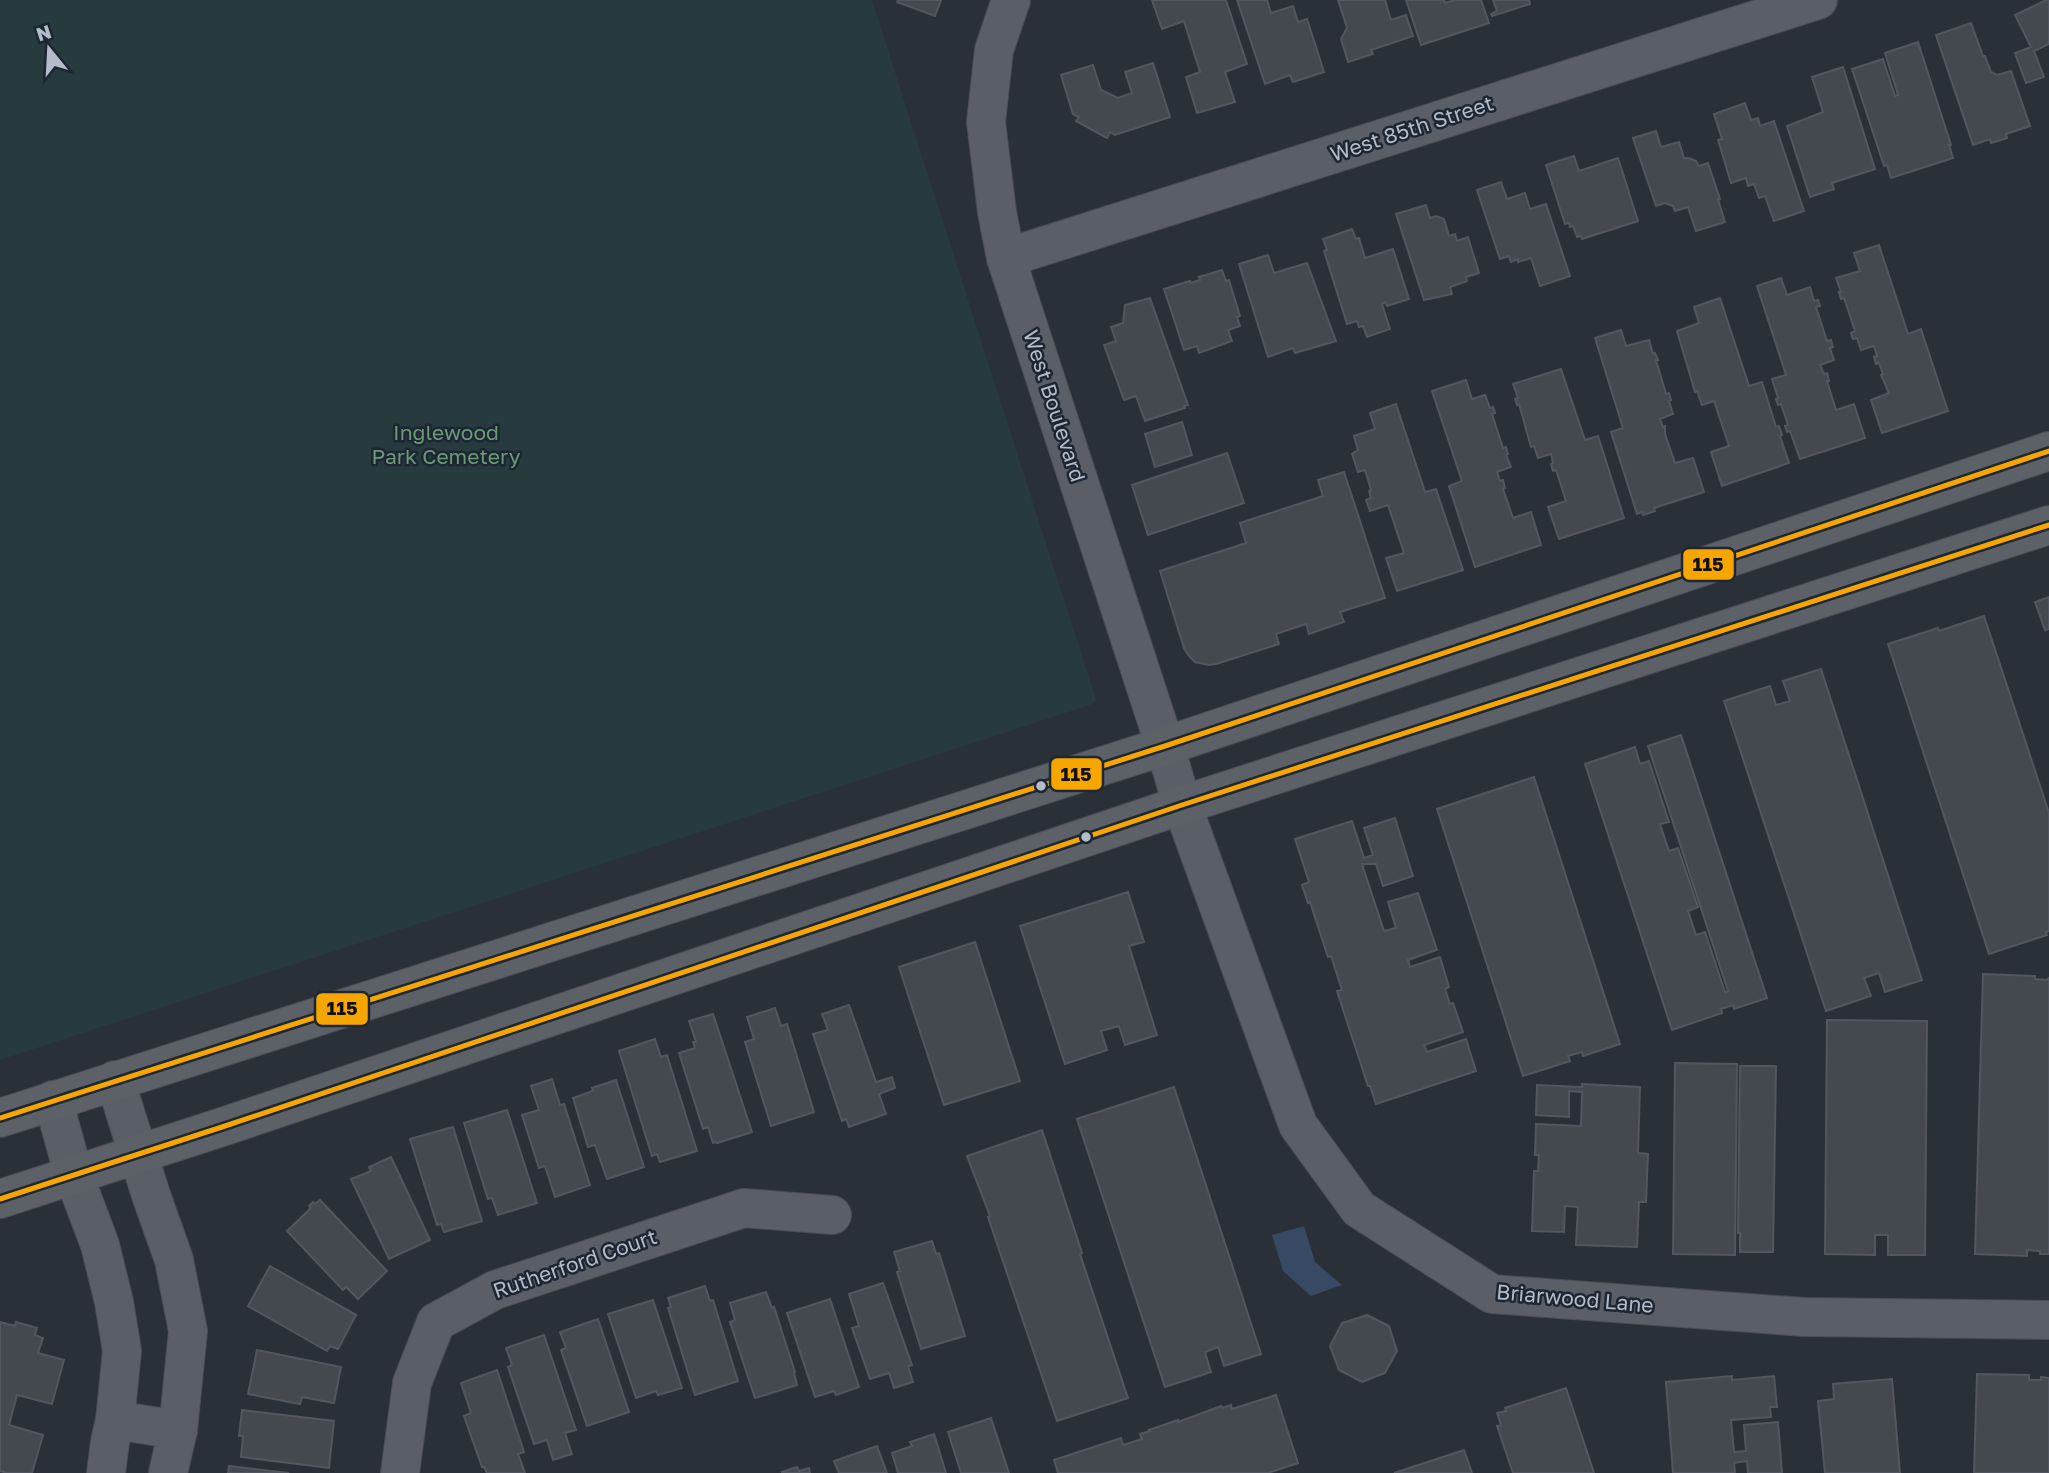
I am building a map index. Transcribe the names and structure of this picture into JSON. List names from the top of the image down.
{
  "streets": {
    "street": [
      "West 85th Street",
      "West Boulevard",
      "Rutherford Court",
      "Briarwood Lane"
    ]
  },
  "crossings": [
    ["West 85th Street", "West Boulevard"],
    ["West Boulevard", "Briarwood Lane"]
  ],
  "parks": ["Inglewood Park Cemetery"],
  "lines": ["transit line 115"],
  "north": "top"
}
